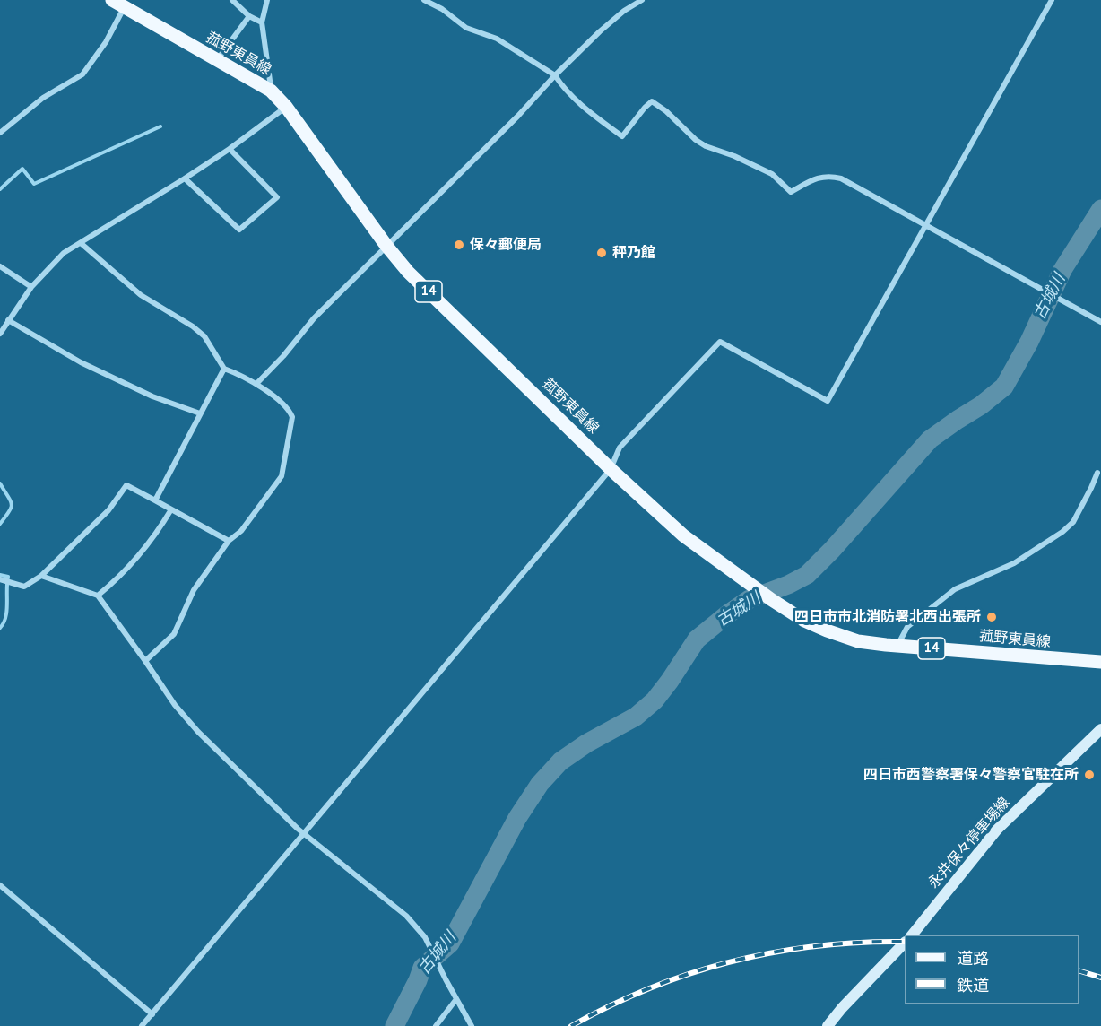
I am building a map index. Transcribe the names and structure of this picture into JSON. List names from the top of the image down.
{
  "streets": {
    "main road": ["菰野東員線", "14", "永井保々停車場線"]
  },
  "water": ["古城川"],
  "places": [
    "保々郵便局",
    "秤乃館",
    "四日市市北消防署北西出張所",
    "四日市西警察署保々警察官駐在所"
  ],
  "legend": ["道路", "鉄道"]
}
